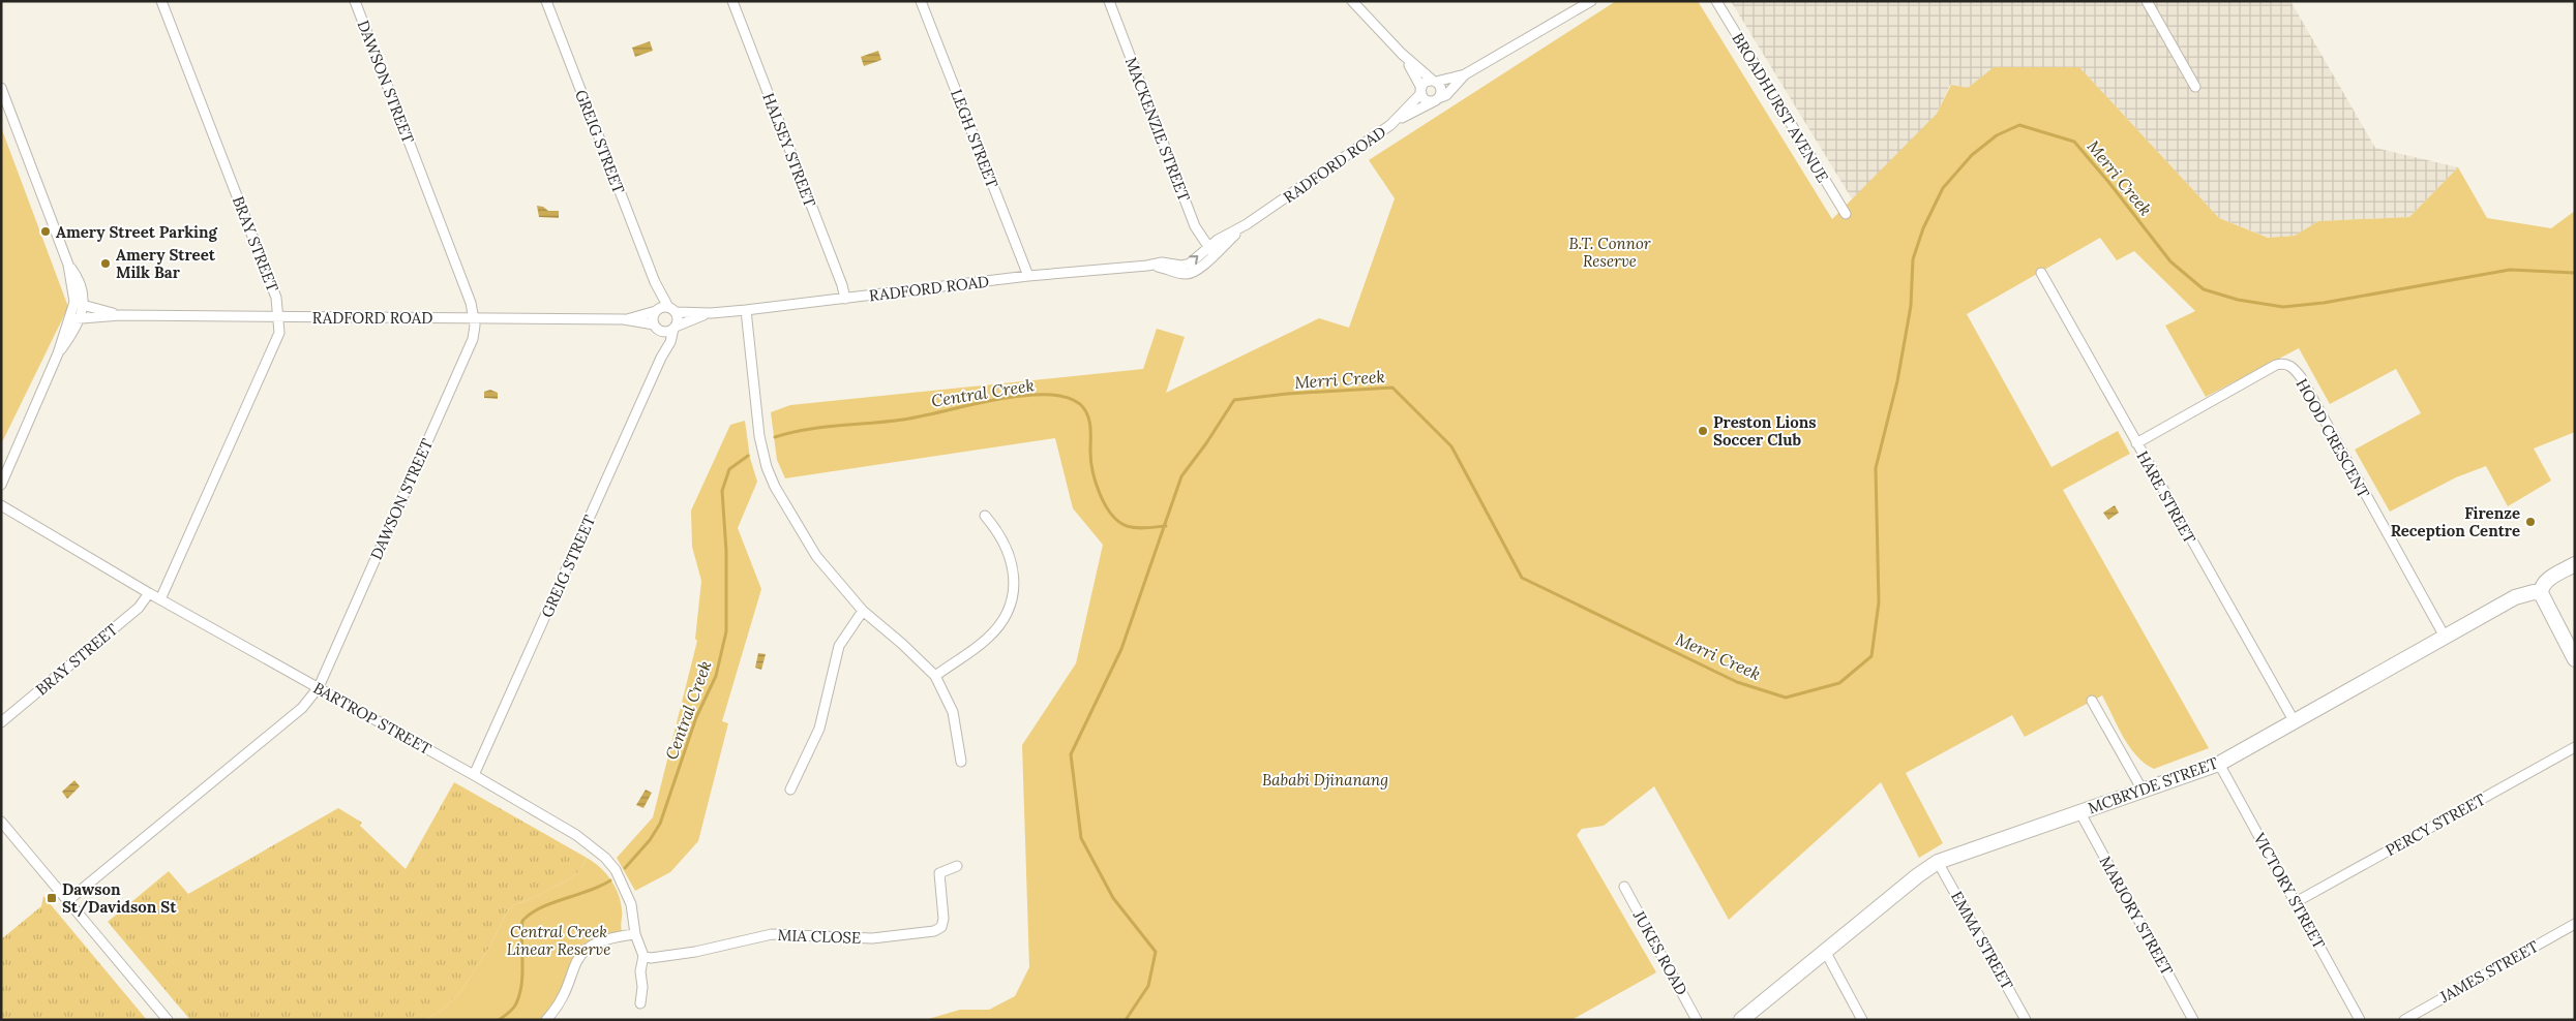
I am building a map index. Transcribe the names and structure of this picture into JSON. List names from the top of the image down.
{
  "streets": {
    "street": [
      "DAWSON STREET",
      "BROADHURST AVENUE",
      "MACKENZIE STREET",
      "LEGH STREET",
      "GREIG STREET",
      "HALSEY STREET",
      "RADFORD ROAD",
      "BRAY STREET",
      "HOOD CRESCENT",
      "HARE STREET",
      "BARTROP STREET",
      "MCBRYDE STREET",
      "PERCY STREET",
      "VICTORY STREET",
      "MARJORY STREET",
      "MIA CLOSE",
      "EMMA STREET",
      "JUKES ROAD",
      "JAMES STREET"
    ]
  },
  "crossings": [
    ["DAWSON STREET", "RADFORD ROAD"],
    ["DAWSON STREET", "BARTROP STREET"],
    ["MACKENZIE STREET", "RADFORD ROAD"],
    ["LEGH STREET", "RADFORD ROAD"],
    ["GREIG STREET", "RADFORD ROAD"],
    ["GREIG STREET", "BARTROP STREET"],
    ["HALSEY STREET", "RADFORD ROAD"],
    ["RADFORD ROAD", "BRAY STREET"],
    ["BRAY STREET", "BARTROP STREET"],
    ["HOOD CRESCENT", "HARE STREET"],
    ["HOOD CRESCENT", "MCBRYDE STREET"],
    ["HARE STREET", "MCBRYDE STREET"],
    ["BARTROP STREET", "MIA CLOSE"],
    ["MCBRYDE STREET", "VICTORY STREET"],
    ["MCBRYDE STREET", "MARJORY STREET"],
    ["MCBRYDE STREET", "EMMA STREET"],
    ["PERCY STREET", "VICTORY STREET"]
  ],
  "water": ["Merri Creek", "Central Creek"],
  "parks": ["B.T. Connor Reserve", "Bababi Djinanang", "Central Creek Linear Reserve"],
  "places": {
    "other": [
      "Amery Street Parking",
      "Amery Street Milk Bar",
      "Preston Lions Soccer Club",
      "Firenze Reception Centre"
    ],
    "transit": ["Dawson St/Davidson St"]
  }
}
